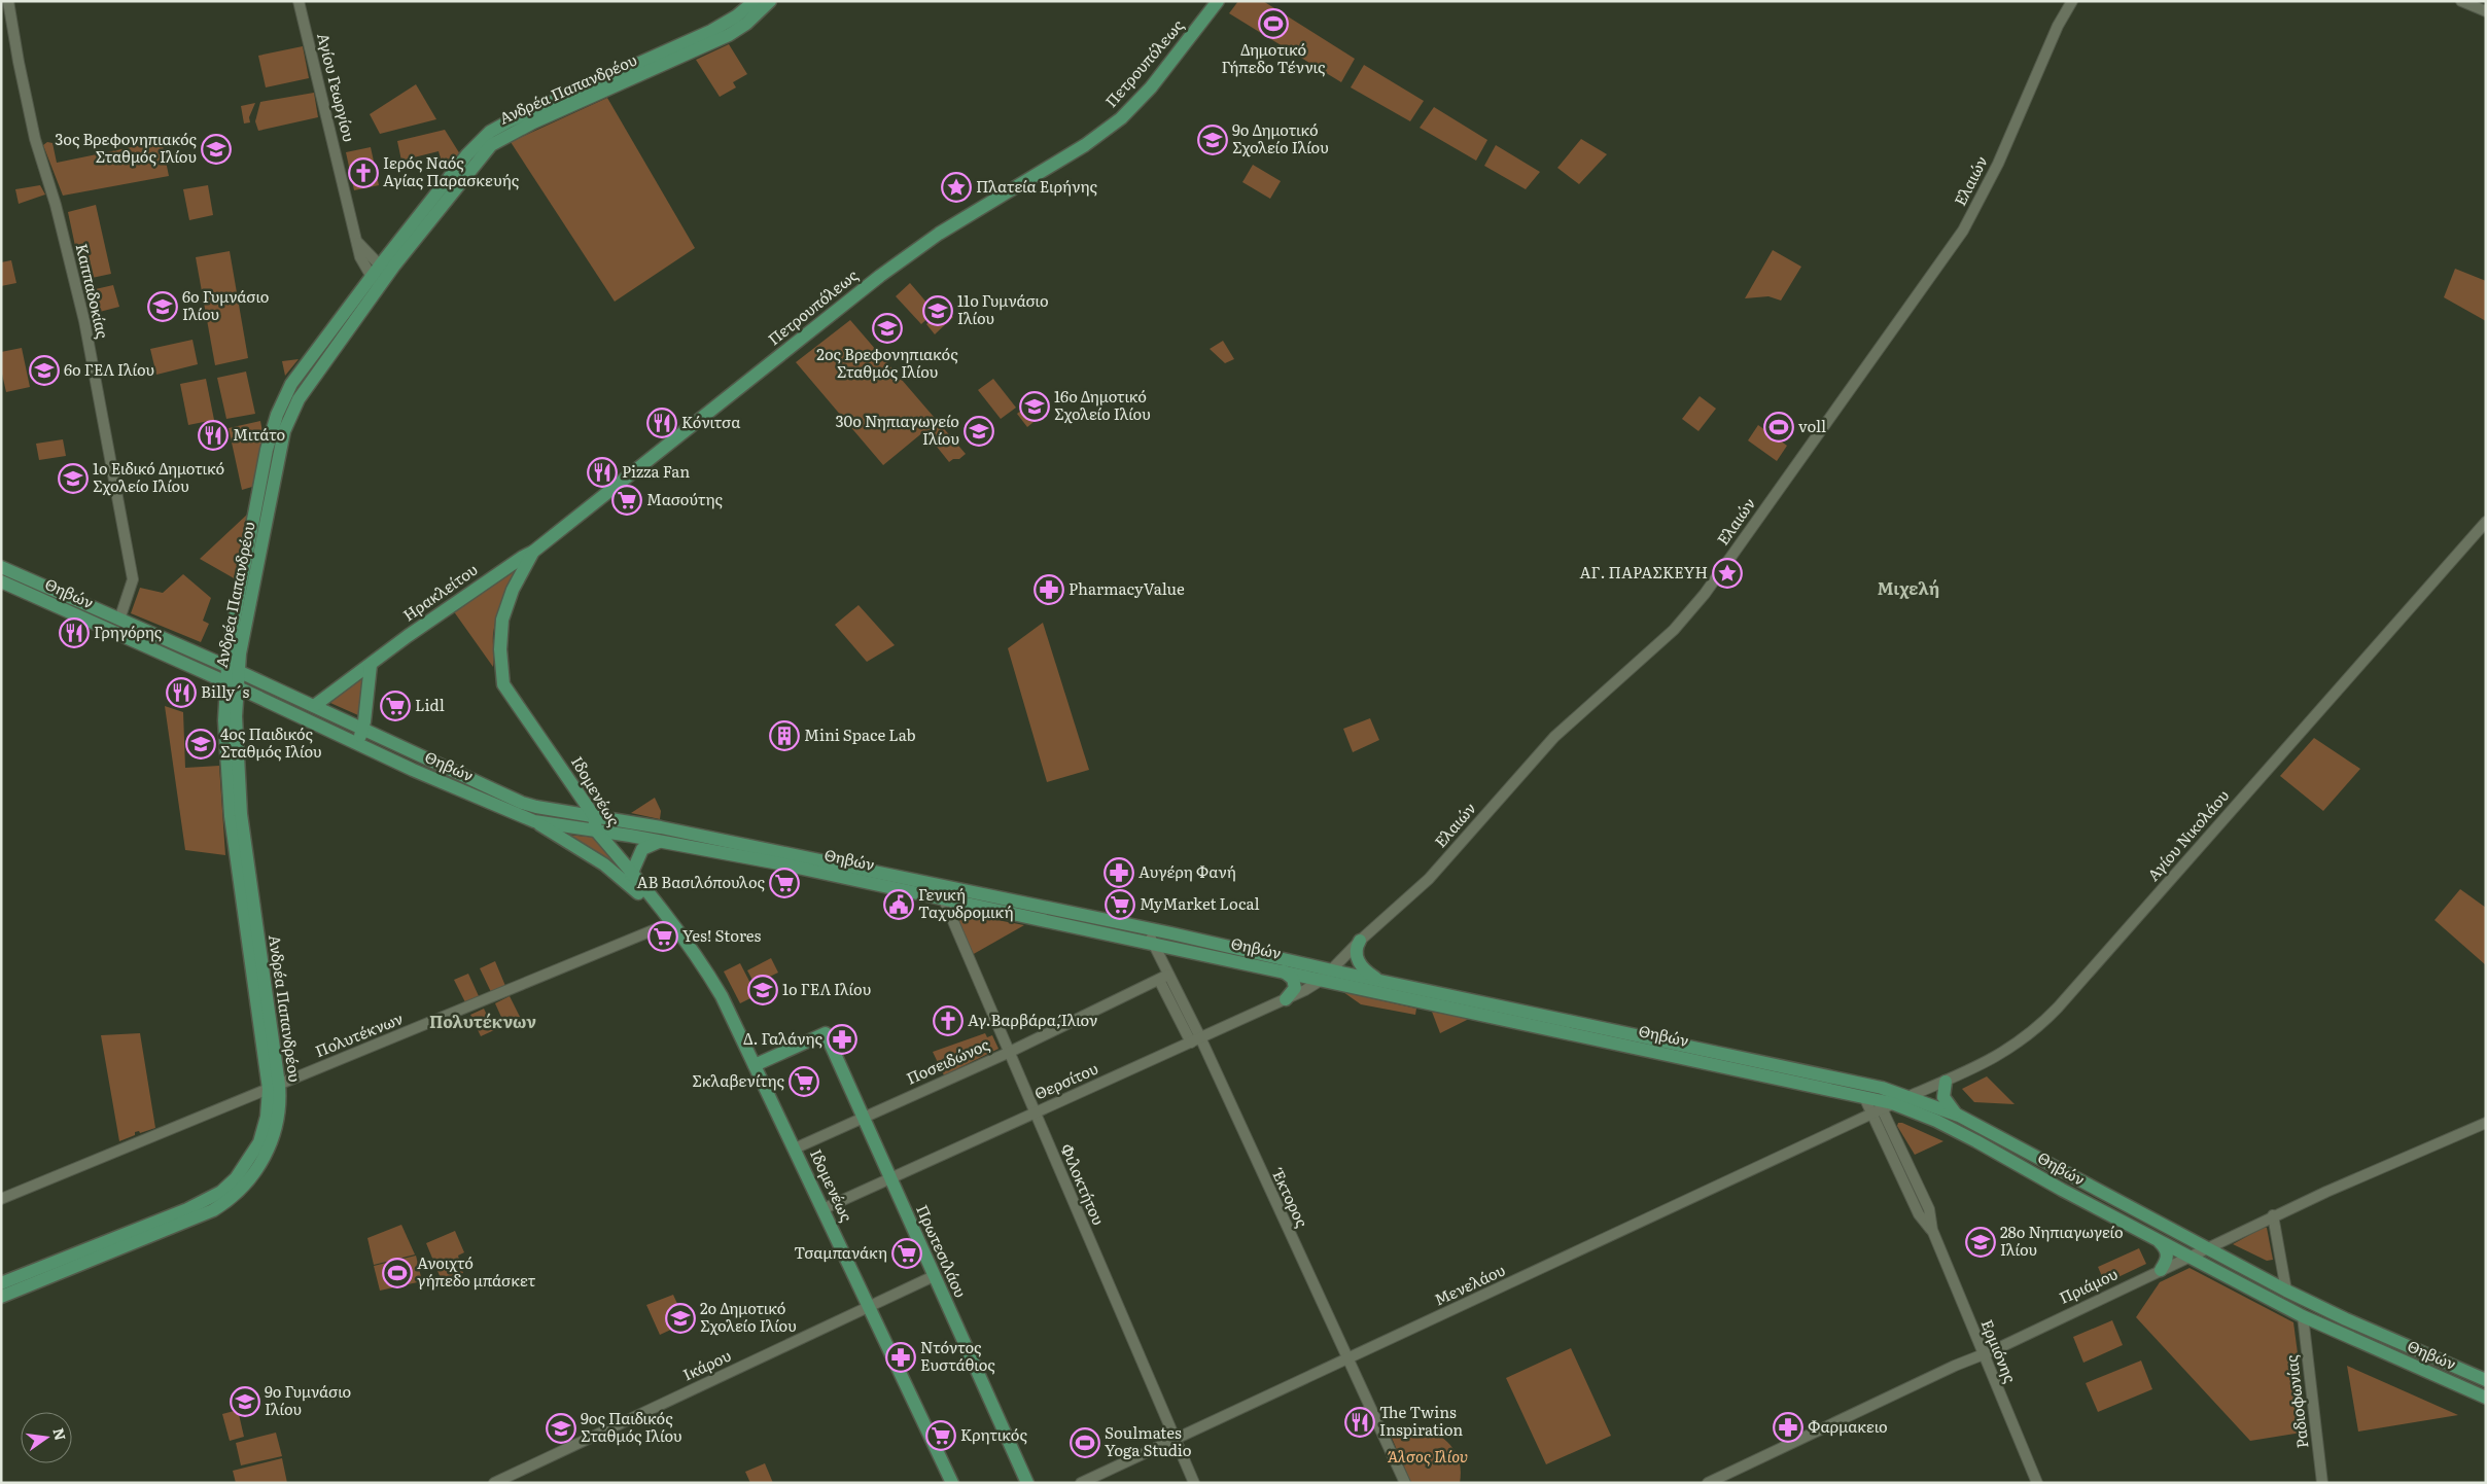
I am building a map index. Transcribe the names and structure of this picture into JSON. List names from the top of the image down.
{
  "streets": {
    "main road": [
      "Πετρουπόλεως",
      "Ανδρέα Παπανδρέου",
      "Ηρακλείτου",
      "Θηβών",
      "Ιδομενέως",
      "Πρωτεσιλάου"
    ],
    "street": [
      "Αγίου Γεωργίου",
      "Ελαιών",
      "Καππαδοκίας",
      "Αγίου Νικολάου",
      "Πολυτέκνων",
      "Ποσειδώνος",
      "Θερσίτου",
      "Φιλοκτήτου",
      "Έκτορος",
      "Μενελάου",
      "Πριάμου",
      "Ερμιόνης",
      "Ικάρου",
      "Ραδιοφωνίας"
    ]
  },
  "crossings": [
    ["Πετρουπόλεως", "Ηρακλείτου"],
    ["Πετρουπόλεως", "Ιδομενέως"],
    ["Αγίου Γεωργίου", "Ανδρέα Παπανδρέου"],
    ["Ανδρέα Παπανδρέου", "Θηβών"],
    ["Ανδρέα Παπανδρέου", "Πολυτέκνων"],
    ["Ελαιών", "Θηβών"],
    ["Ελαιών", "Θερσίτου"],
    ["Καππαδοκίας", "Θηβών"],
    ["Ηρακλείτου", "Θηβών"],
    ["Θηβών", "Ιδομενέως"],
    ["Θηβών", "Αγίου Νικολάου"],
    ["Θηβών", "Θερσίτου"],
    ["Θηβών", "Φιλοκτήτου"],
    ["Θηβών", "Έκτορος"],
    ["Θηβών", "Πριάμου"],
    ["Θηβών", "Ερμιόνης"],
    ["Θηβών", "Ραδιοφωνίας"],
    ["Ιδομενέως", "Πολυτέκνων"],
    ["Ιδομενέως", "Ποσειδώνος"],
    ["Ιδομενέως", "Θερσίτου"],
    ["Ιδομενέως", "Πρωτεσιλάου"],
    ["Ιδομενέως", "Ικάρου"],
    ["Αγίου Νικολάου", "Μενελάου"],
    ["Αγίου Νικολάου", "Ερμιόνης"],
    ["Ποσειδώνος", "Φιλοκτήτου"],
    ["Ποσειδώνος", "Έκτορος"],
    ["Ποσειδώνος", "Πρωτεσιλάου"],
    ["Θερσίτου", "Φιλοκτήτου"],
    ["Θερσίτου", "Έκτορος"],
    ["Θερσίτου", "Πρωτεσιλάου"],
    ["Φιλοκτήτου", "Μενελάου"],
    ["Έκτορος", "Μενελάου"],
    ["Πρωτεσιλάου", "Ικάρου"],
    ["Μενελάου", "Ερμιόνης"],
    ["Πριάμου", "Ερμιόνης"]
  ],
  "districts": ["Μιχελή", "Πολυτέκνων"],
  "parks": ["Άλσος Ιλίου"],
  "places": {
    "sports": [
      "Δημοτικό Γήπεδο Τέννις",
      "voll",
      "Ανοιχτό γήπεδο μπάσκετ",
      "Soulmates Yoga Studio"
    ],
    "school or university": [
      "9ο Δημοτικό Σχολείο Ιλίου",
      "3ος Βρεφονηπιακός Σταθμός Ιλίου",
      "6ο Γυμνάσιο Ιλίου",
      "11ο Γυμνάσιο Ιλίου",
      "2ος Βρεφονηπιακός Σταθμός Ιλίου",
      "6ο ΓΕΛ Ιλίου",
      "16ο Δημοτικό Σχολείο Ιλίου",
      "30ο Νηπιαγωγείο Ιλίου",
      "1ο Ειδικό Δημοτικό Σχολείο Ιλίου",
      "4ος Παιδικός Σταθμός Ιλίου",
      "1ο ΓΕΛ Ιλίου",
      "28ο Νηπιαγωγείο Ιλίου",
      "2ο Δημοτικό Σχολείο Ιλίου",
      "9ο Γυμνάσιο Ιλίου",
      "9ος Παιδικός Σταθμός Ιλίου"
    ],
    "church": ["Ιερός Ναός Αγίας Παρασκευής", "Αγ.Βαρβάρα,Ίλιον"],
    "place": ["Πλατεία Ειρήνης", "ΑΓ. ΠΑΡΑΣΚΕΥΗ"],
    "restaurant": [
      "Κόνιτσα",
      "Μιτάτο",
      "Pizza Fan",
      "Γρηγόρης",
      "Billy´s",
      "The Twins Inspiration"
    ],
    "supermarket": [
      "Μασούτης",
      "Lidl",
      "ΑΒ Βασιλόπουλος",
      "MyMarket Local",
      "Yes! Stores",
      "Σκλαβενίτης",
      "Τσαμπανάκη",
      "Κρητικός"
    ],
    "pharmacy": [
      "PharmacyValue",
      "Αυγέρη Φανή",
      "Δ. Γαλάνης",
      "Ντόντος Ευστάθιος",
      "Φαρμακειο"
    ],
    "building": ["Mini Space Lab"],
    "public building": ["Γενική Ταχυδρομική"]
  },
  "north": "right"
}
